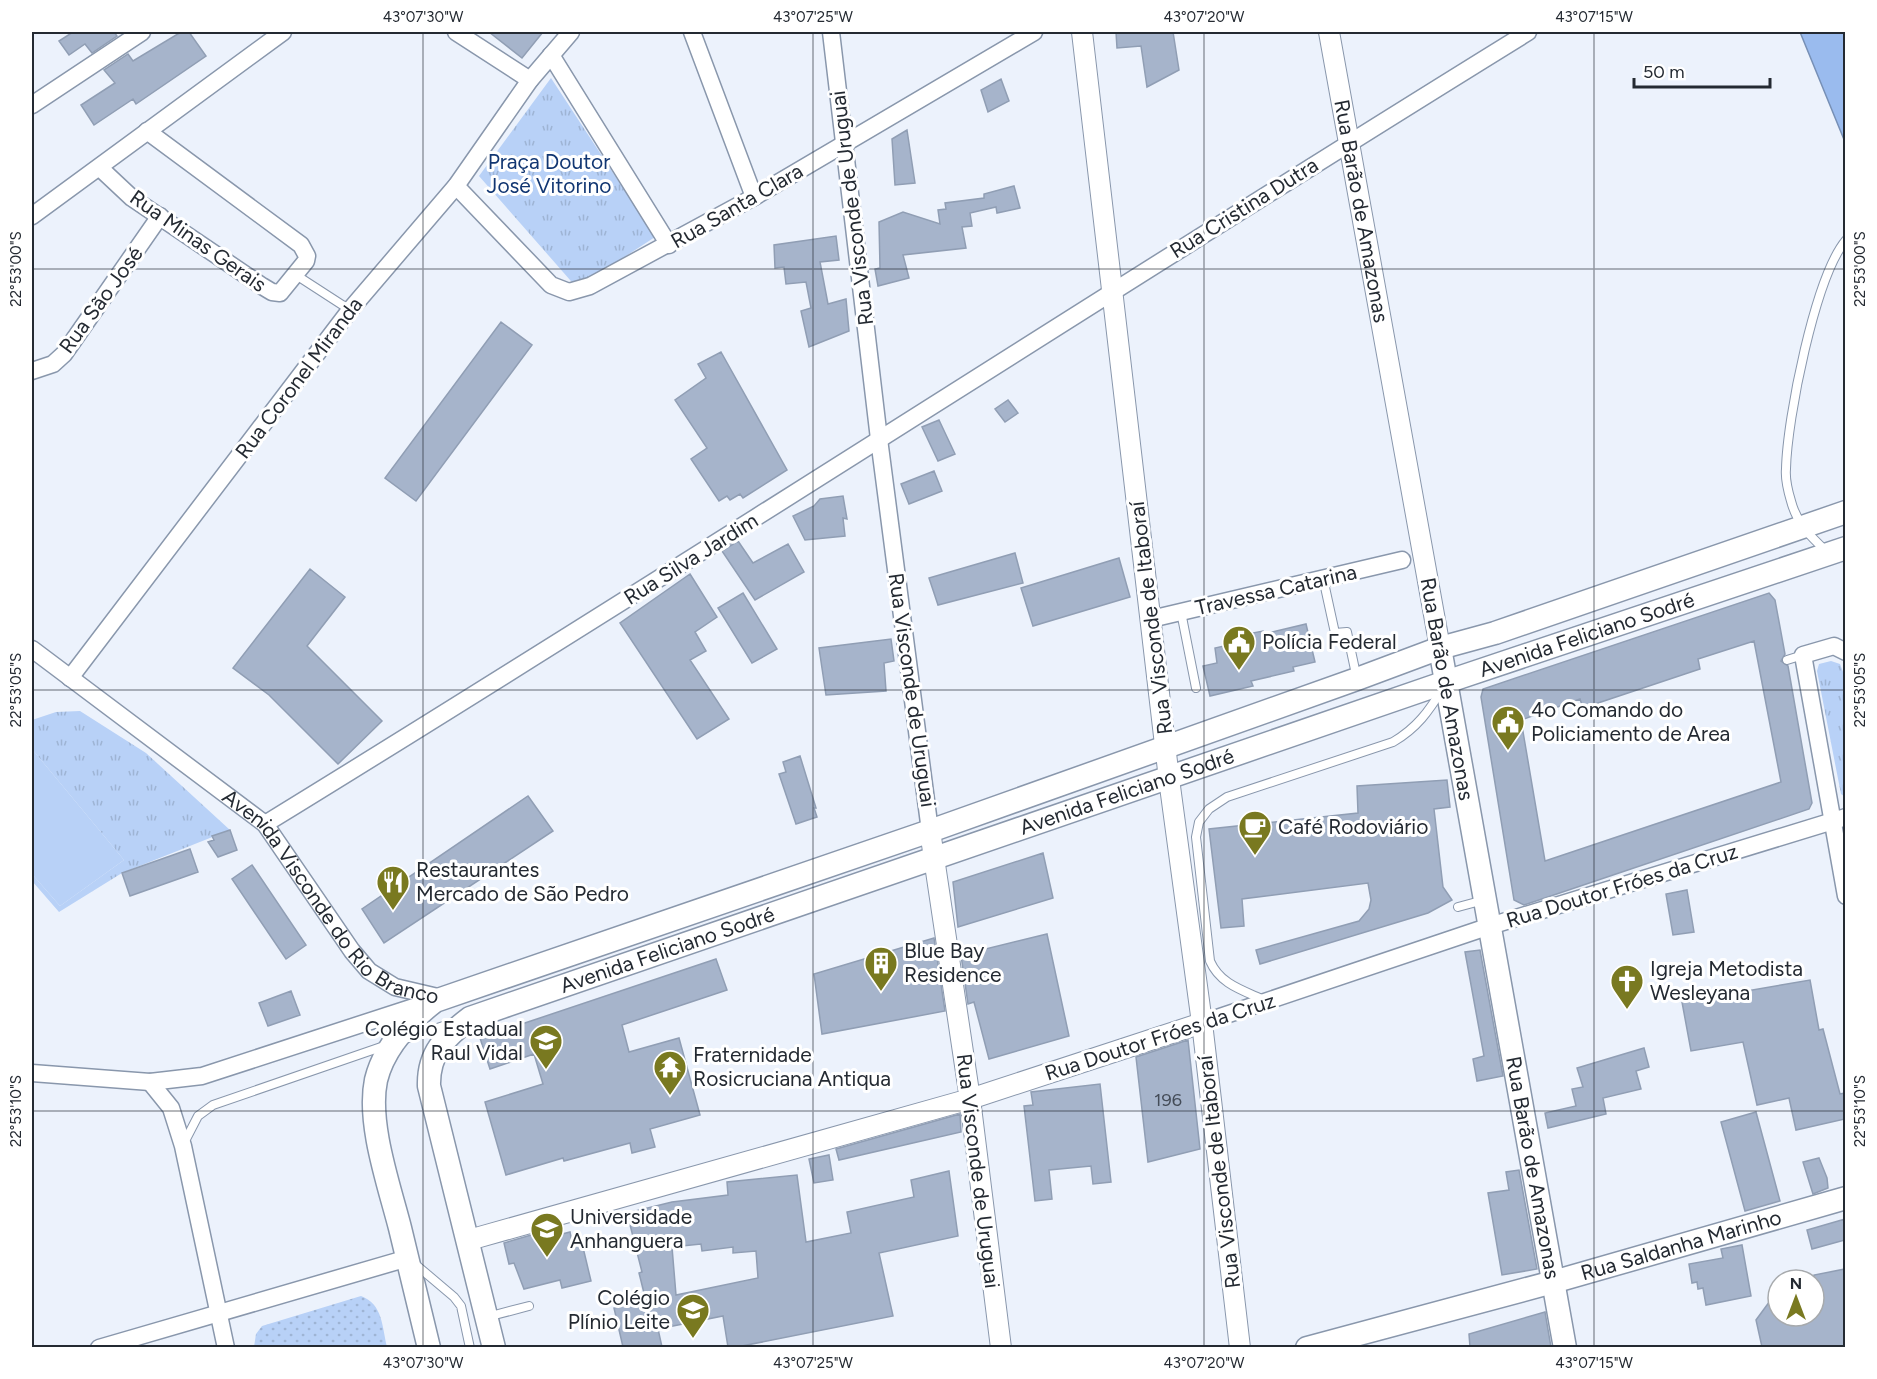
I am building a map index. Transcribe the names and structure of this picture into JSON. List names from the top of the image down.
{
  "streets": {
    "main road": [
      "Rua Barão de Amazonas",
      "Avenida Feliciano Sodré",
      "Avenida Visconde do Rio Branco",
      "Rua Saldanha Marinho"
    ],
    "street": [
      "Rua Santa Clara",
      "Rua Visconde de Uruguai",
      "Rua Cristina Dutra",
      "Rua Minas Gerais",
      "Rua São José",
      "Rua Coronel Miranda",
      "Rua Silva Jardim",
      "Travessa Catarina",
      "Rua Visconde de Itaboraí",
      "Rua Doutor Fróes da Cruz"
    ]
  },
  "crossings": [
    ["Rua Santa Clara", "Rua Visconde de Uruguai"],
    ["Rua Santa Clara", "Rua Coronel Miranda"],
    ["Rua Visconde de Uruguai", "Rua Silva Jardim"],
    ["Rua Visconde de Uruguai", "Avenida Feliciano Sodré"],
    ["Rua Visconde de Uruguai", "Rua Doutor Fróes da Cruz"],
    ["Rua Cristina Dutra", "Rua Barão de Amazonas"],
    ["Rua Cristina Dutra", "Rua Silva Jardim"],
    ["Rua Cristina Dutra", "Rua Visconde de Itaboraí"],
    ["Rua Barão de Amazonas", "Avenida Feliciano Sodré"],
    ["Rua Barão de Amazonas", "Rua Doutor Fróes da Cruz"],
    ["Rua Barão de Amazonas", "Rua Saldanha Marinho"],
    ["Rua Minas Gerais", "Rua São José"],
    ["Rua Minas Gerais", "Rua Coronel Miranda"],
    ["Rua Coronel Miranda", "Avenida Visconde do Rio Branco"],
    ["Rua Silva Jardim", "Rua Visconde de Itaboraí"],
    ["Rua Silva Jardim", "Avenida Visconde do Rio Branco"],
    ["Travessa Catarina", "Rua Visconde de Itaboraí"],
    ["Rua Visconde de Itaboraí", "Avenida Feliciano Sodré"],
    ["Rua Visconde de Itaboraí", "Rua Doutor Fróes da Cruz"],
    ["Avenida Feliciano Sodré", "Rua Doutor Fróes da Cruz"],
    ["Avenida Feliciano Sodré", "Avenida Visconde do Rio Branco"]
  ],
  "parks": ["Praça Doutor José Vitorino"],
  "places": {
    "public building": ["Polícia Federal", "4o Comando do Policiamento de Area"],
    "cafe": ["Café Rodoviário"],
    "restaurant": ["Restaurantes Mercado de São Pedro"],
    "building": ["Blue Bay Residence"],
    "church": ["Igreja Metodista Wesleyana"],
    "school or university": ["Colégio Estadual Raul Vidal", "Universidade Anhanguera", "Colégio Plínio Leite"],
    "temple": ["Fraternidade Rosicruciana Antiqua"]
  },
  "house_numbers": ["196"],
  "scale_bar": "50 m",
  "north": "top",
  "coordinates": [
    "43°07'30\"W",
    "43°07'25\"W",
    "43°07'20\"W",
    "43°07'15\"W",
    "22°53'00\"S",
    "22°53'05\"S",
    "22°53'10\"S"
  ]
}
